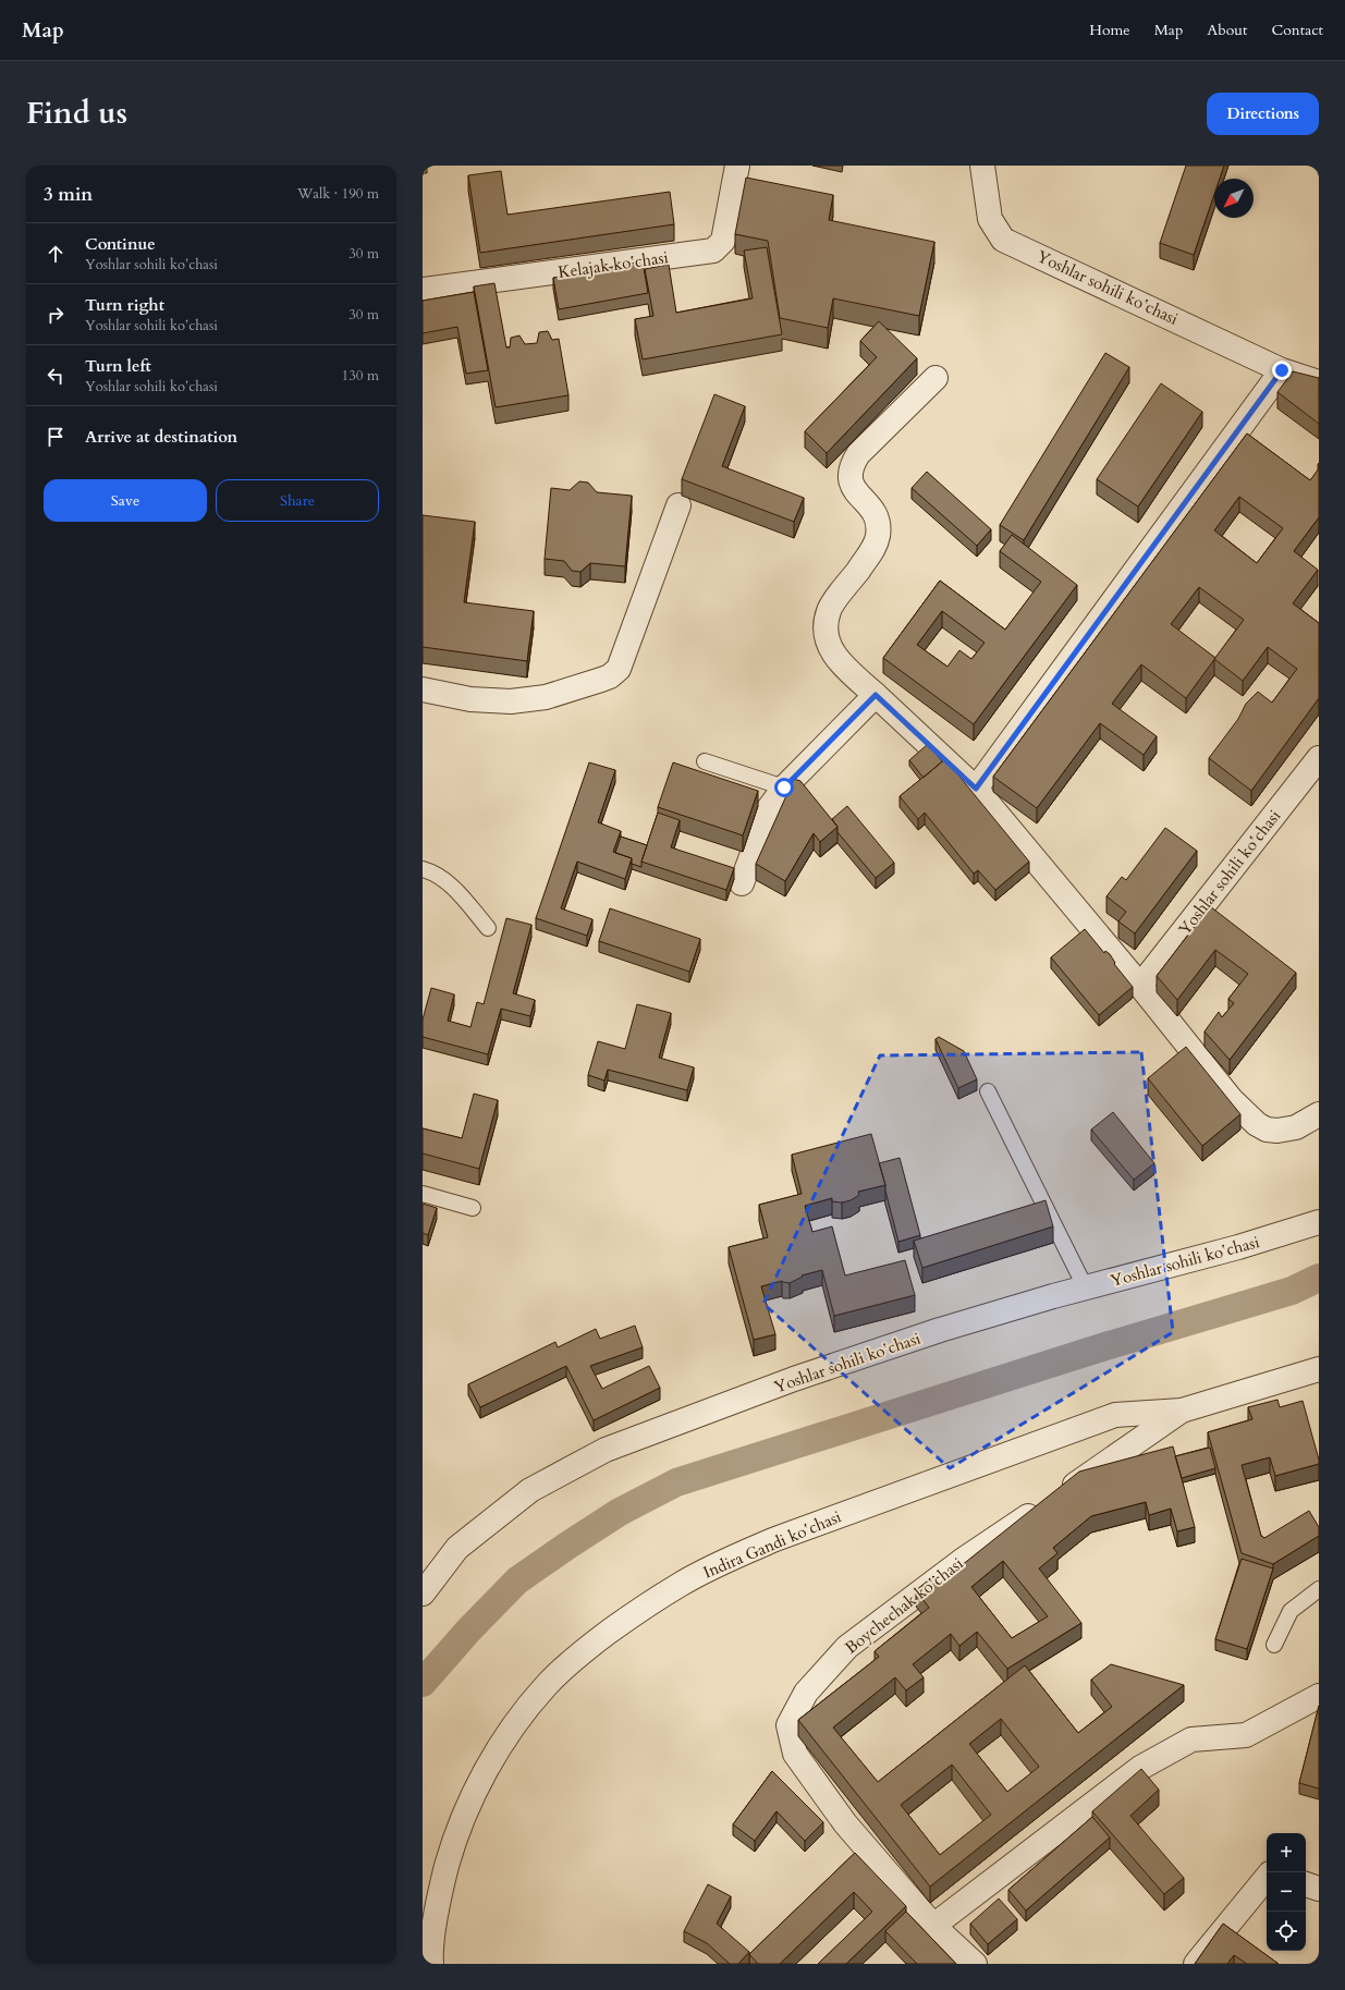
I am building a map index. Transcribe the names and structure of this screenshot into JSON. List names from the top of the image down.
{
  "streets": {
    "street": [
      "Kelajak koʻchasi",
      "Yoshlar sohili koʻchasi",
      "Indira Gandi koʻchasi",
      "Boychechak koʻchasi"
    ]
  },
  "crossings": [
    ["Indira Gandi koʻchasi", "Boychechak koʻchasi"]
  ],
  "north": "bottom left",
  "page": {
    "header": "Map",
    "nav": [
      "Home",
      "Map",
      "About",
      "Contact"
    ],
    "title": "Find us",
    "buttons": [
      "Directions",
      ["Save", "Share"]
    ],
    "heading": ["3 min", "Walk · 190 m"],
    "list": [
      ["Continue", "Yoshlar sohili koʻchasi", "30 m"],
      ["Turn right", "Yoshlar sohili koʻchasi", "30 m"],
      ["Turn left", "Yoshlar sohili koʻchasi", "130 m"],
      "Arrive at destination"
    ],
    "map_buttons": ["+", "−"]
  }
}
